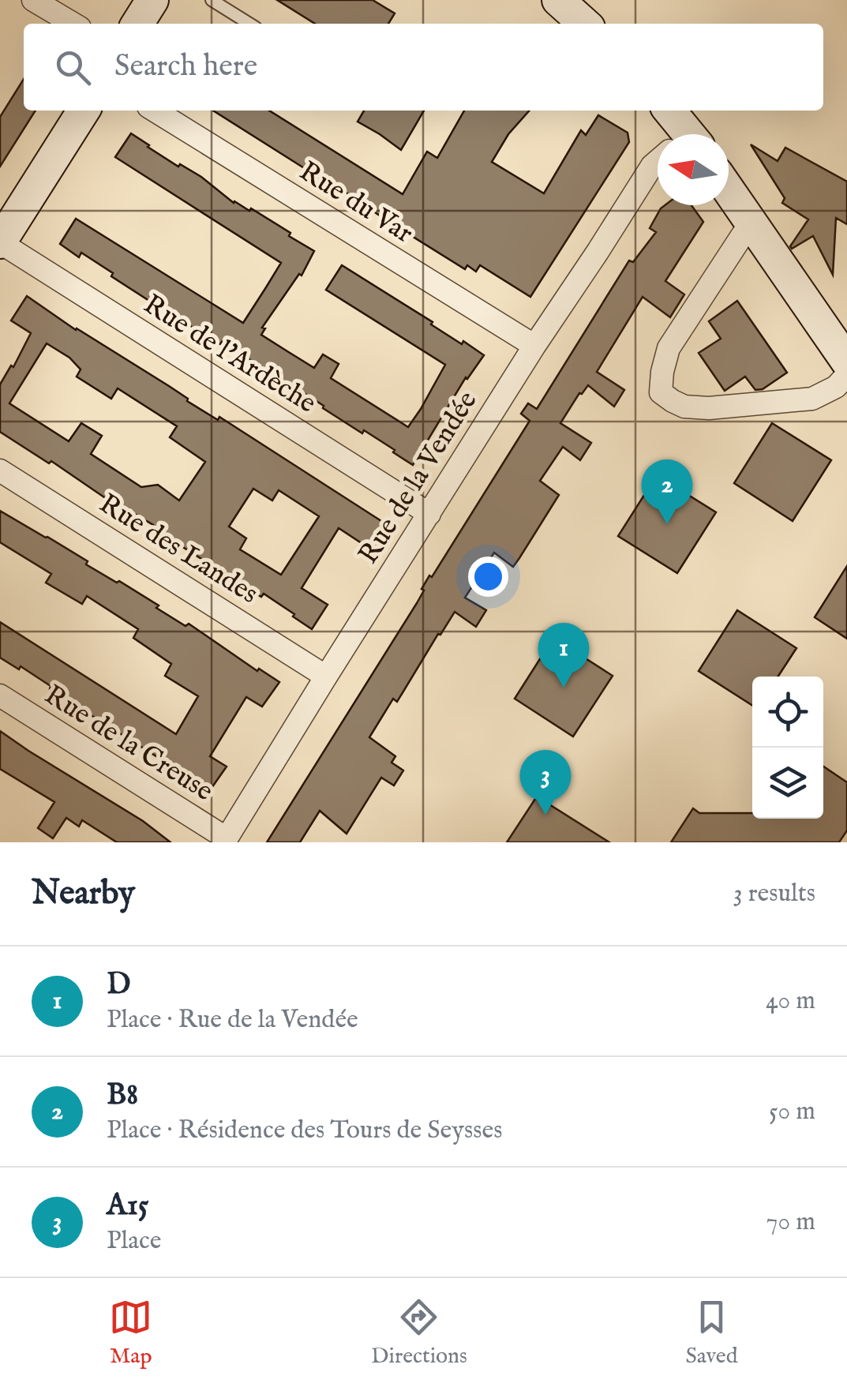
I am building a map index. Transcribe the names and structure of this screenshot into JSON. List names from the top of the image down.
{
  "streets": {
    "street": [
      "Rue du Var",
      "Rue de l'Ardèche",
      "Rue de la Vendée",
      "Rue des Landes",
      "Rue de la Creuse"
    ]
  },
  "crossings": [
    ["Rue du Var", "Rue de la Vendée"],
    ["Rue de l'Ardèche", "Rue de la Vendée"],
    ["Rue de la Vendée", "Rue des Landes"],
    ["Rue de la Vendée", "Rue de la Creuse"]
  ],
  "north": "left",
  "page": {
    "search": "Search here",
    "pins": ["2", "1", "3"],
    "heading": ["Nearby", "3 results"],
    "list": [
      {
        "mark": "1",
        "name": "D",
        "note": "Place · Rue de la Vendée",
        "value": "40 m"
      },
      {
        "mark": "2",
        "name": "B8",
        "note": "Place · Résidence des Tours de Seysses",
        "value": "50 m"
      },
      {
        "mark": "3",
        "name": "A15",
        "note": "Place",
        "value": "70 m"
      }
    ],
    "nav": ["Map", "Directions", "Saved"]
  }
}
